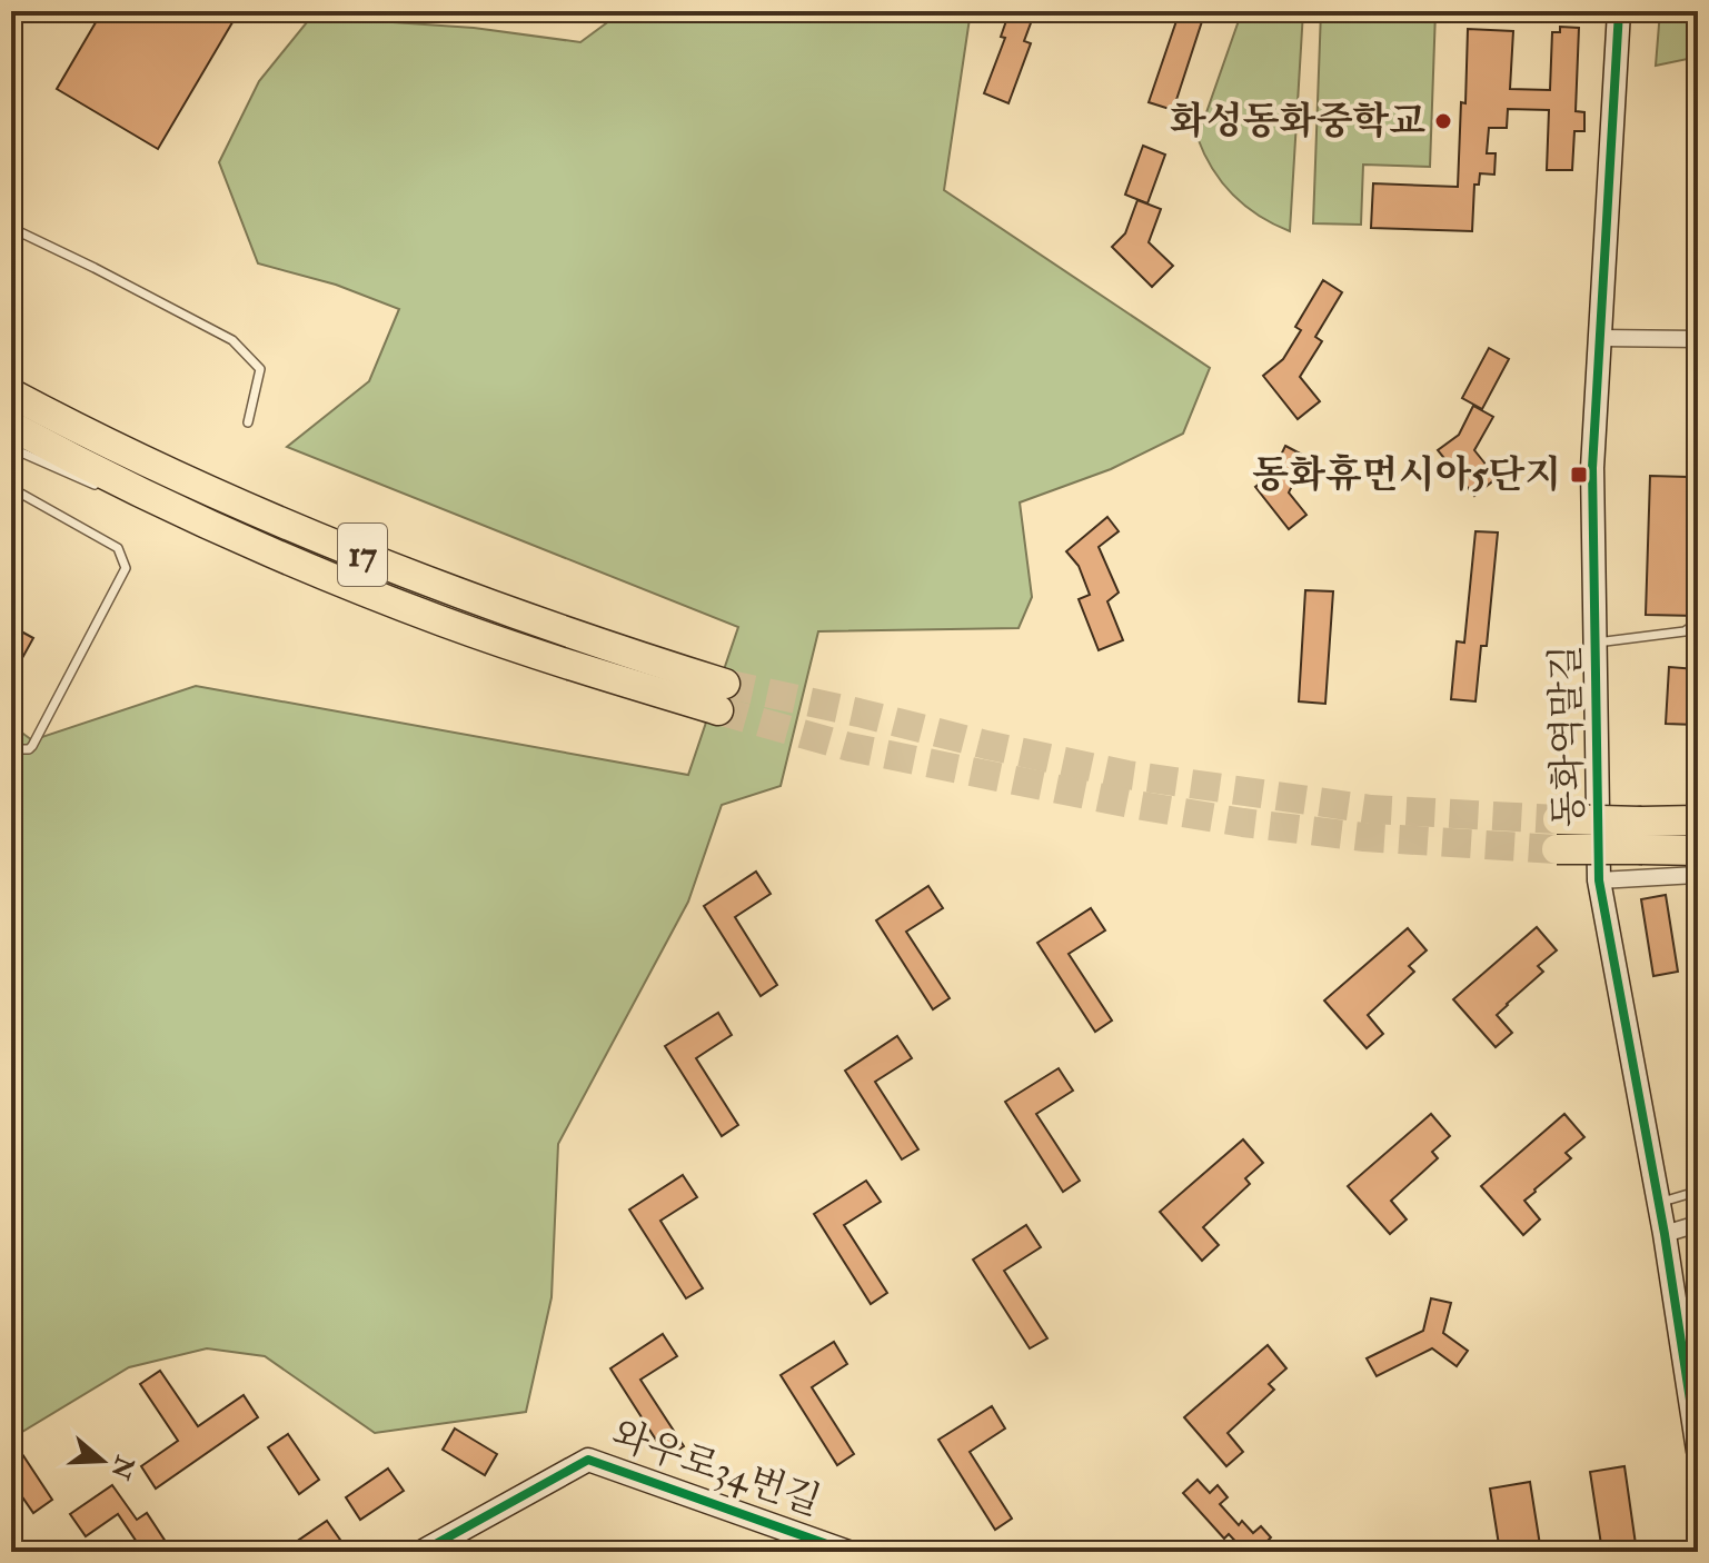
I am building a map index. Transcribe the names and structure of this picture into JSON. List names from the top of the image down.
{
  "streets": {
    "highway": ["17"],
    "street": ["동화역말길", "와우로34번길"]
  },
  "places": {
    "other": ["화성동화중학교"],
    "transit": ["동화휴먼시아5단지"]
  },
  "north": "right"
}
